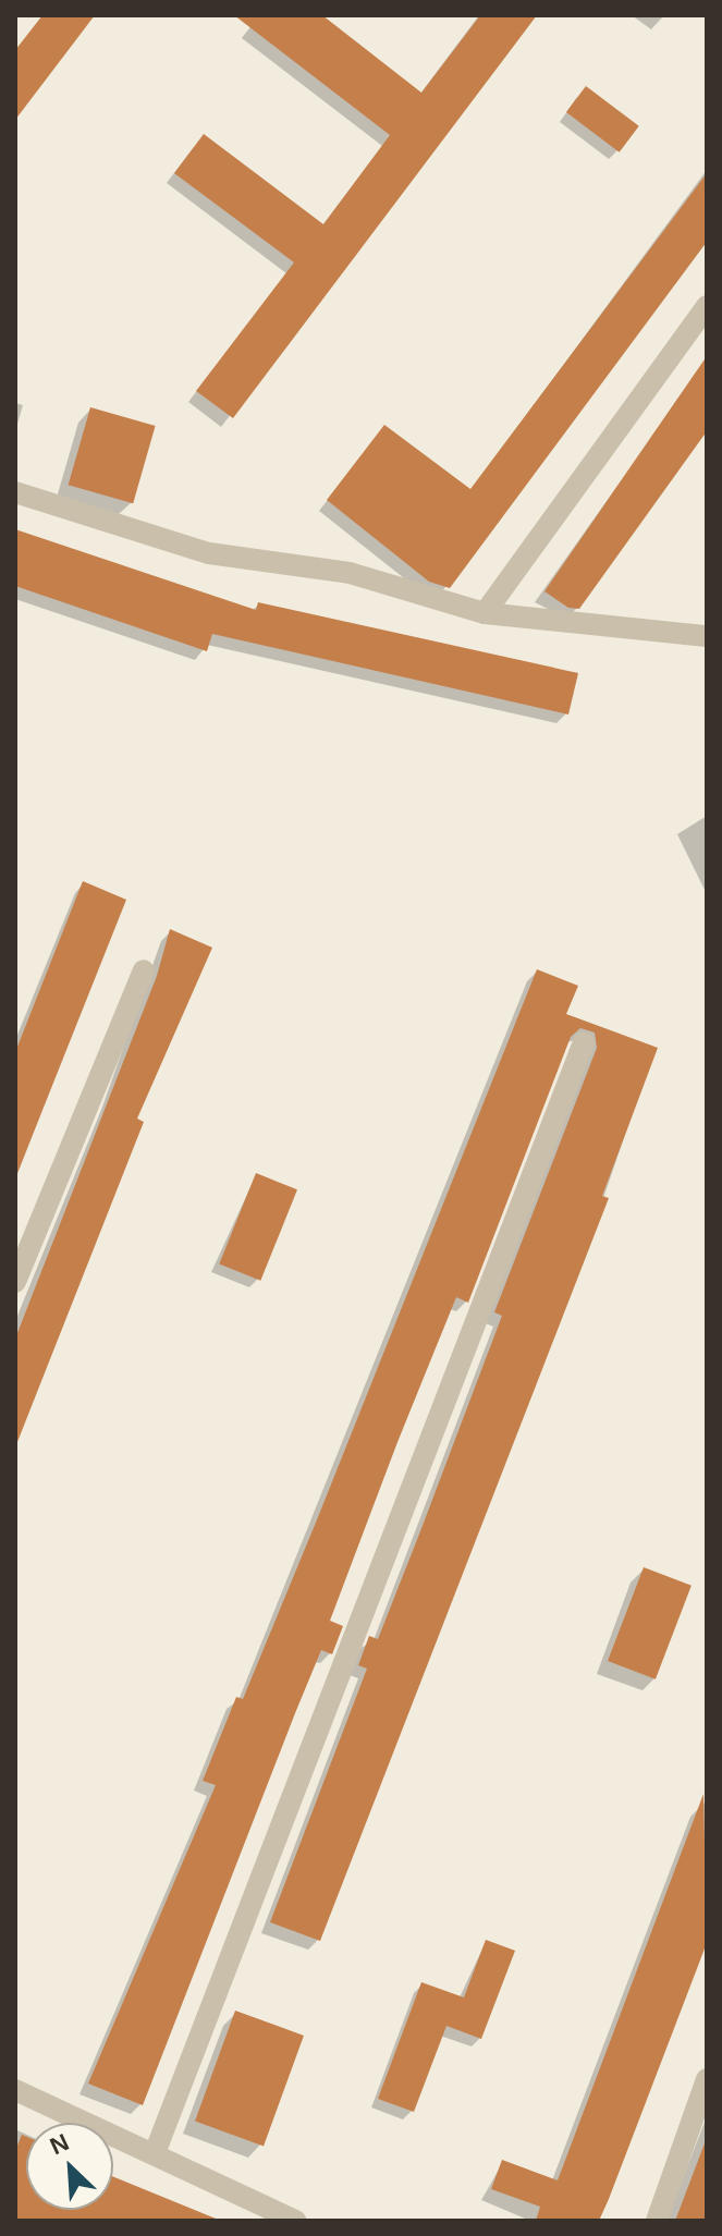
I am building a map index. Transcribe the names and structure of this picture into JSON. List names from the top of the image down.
{
  "north": "top left"
}
